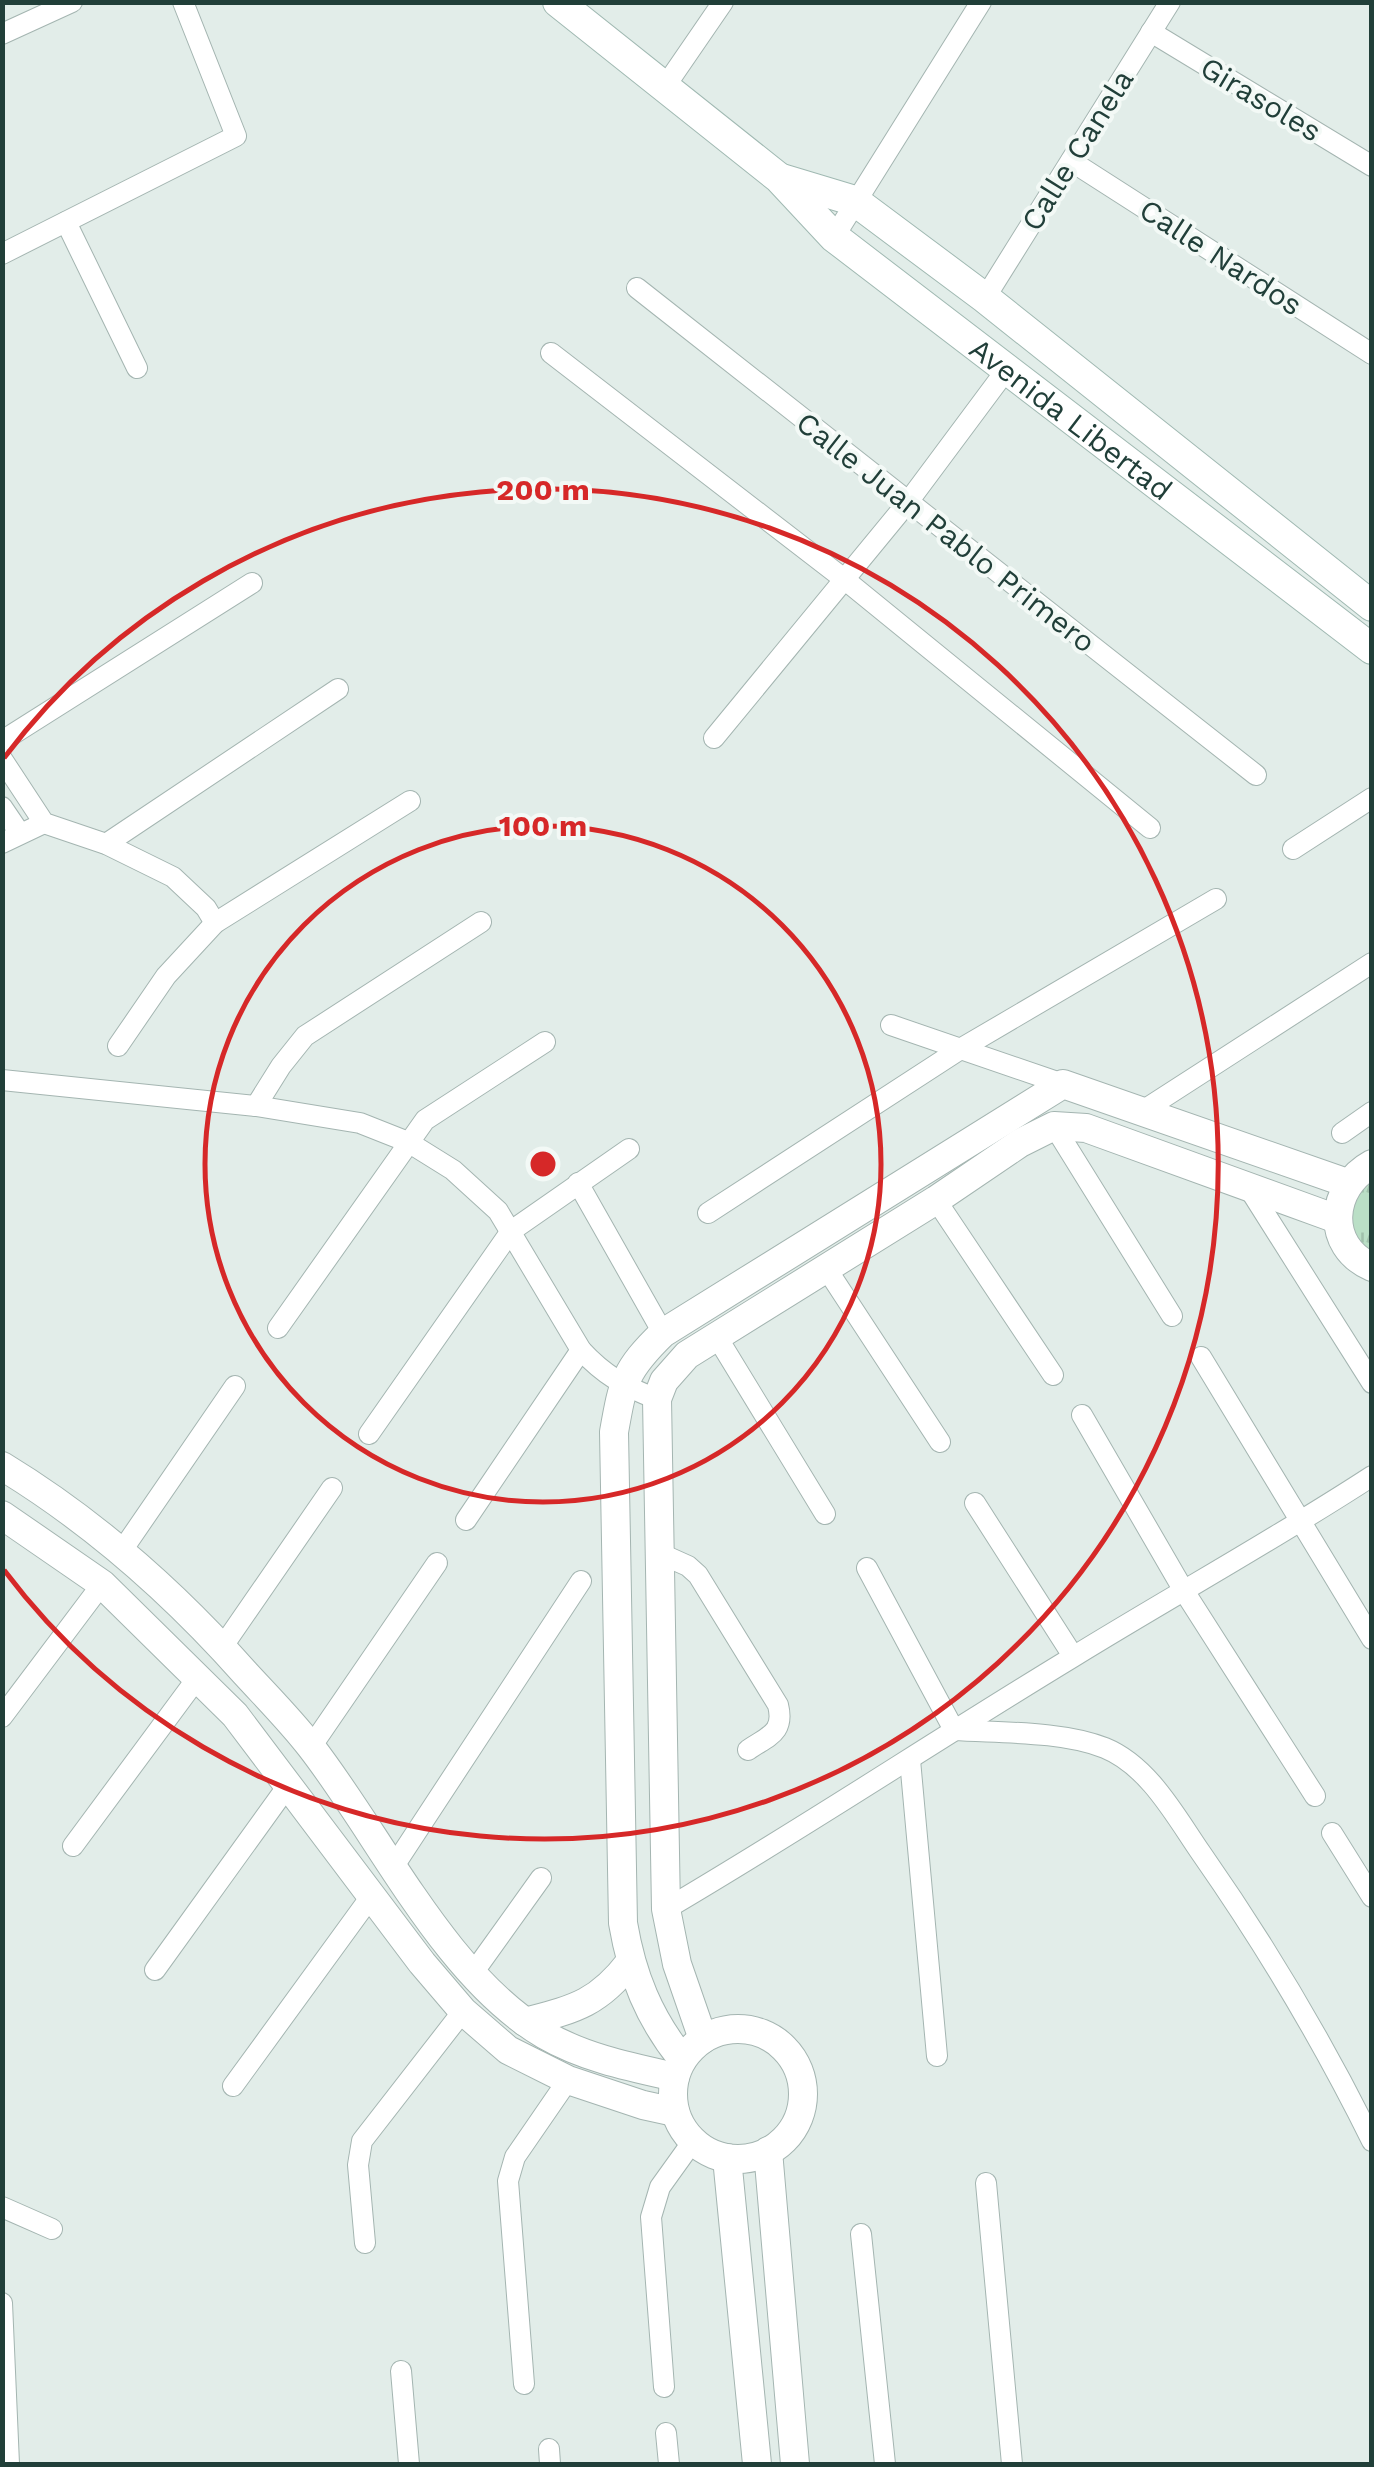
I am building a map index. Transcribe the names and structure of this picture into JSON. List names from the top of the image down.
{
  "streets": {
    "main road": ["Avenida Libertad"],
    "street": [
      "Girasoles",
      "Calle Canela",
      "Calle Nardos",
      "Calle Juan Pablo Primero"
    ]
  },
  "crossings": [
    ["Girasoles", "Calle Canela"],
    ["Calle Canela", "Calle Nardos"],
    ["Calle Canela", "Avenida Libertad"]
  ],
  "rings": ["200 m", "100 m"]
}
